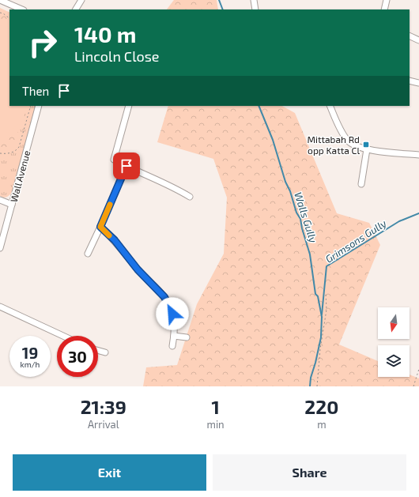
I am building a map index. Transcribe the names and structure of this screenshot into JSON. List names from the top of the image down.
{
  "streets": {
    "street": ["Wall Avenue"]
  },
  "water": ["Walls Gully", "Grimsons Gully"],
  "places": {
    "transit": ["Mittabah Rd opp Katta Cl"]
  },
  "north": "bottom",
  "page": {
    "turn": ["140 m", "Lincoln Close"],
    "then": "Then",
    "speed": "19 km/h",
    "limit": "30",
    "eta": [
      "21:39",
      "Arrival",
      "1",
      "min",
      "220",
      "m"
    ],
    "buttons": ["Exit", "Share"]
  }
}
